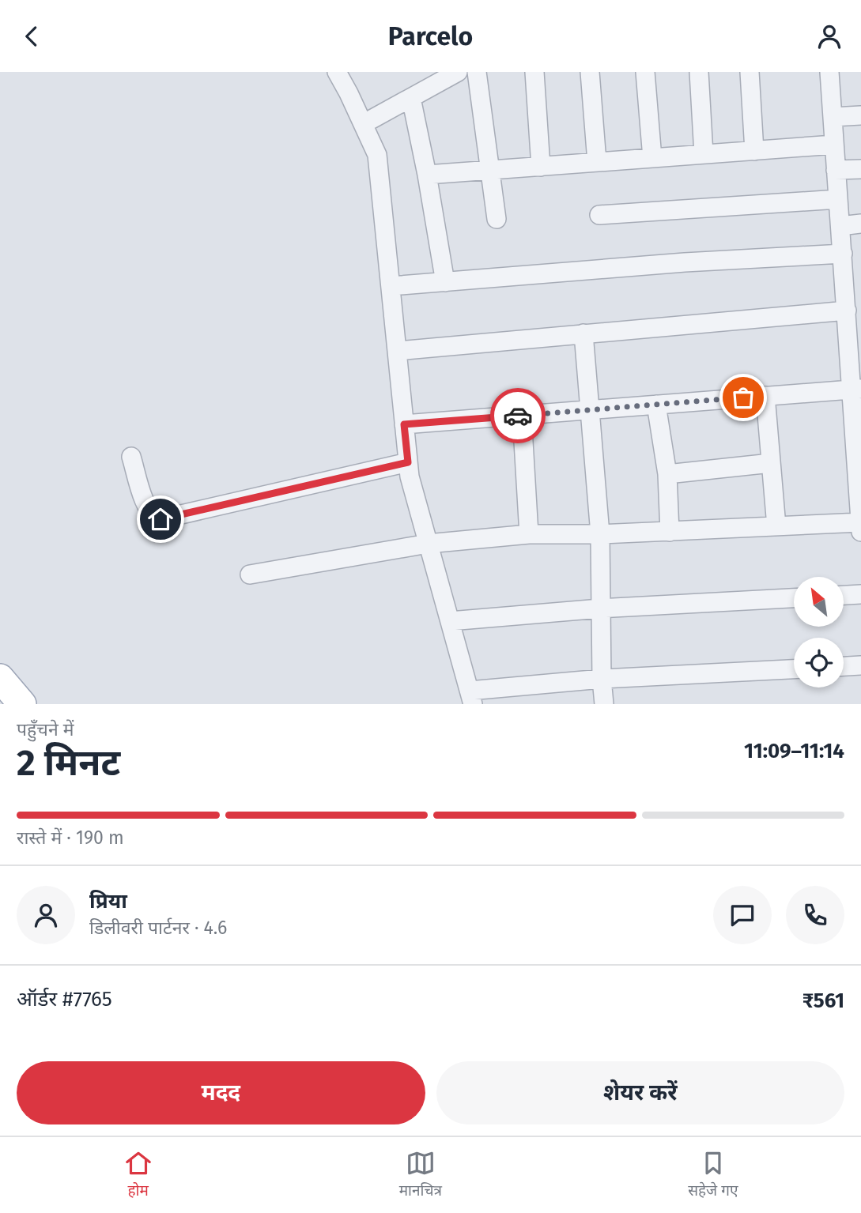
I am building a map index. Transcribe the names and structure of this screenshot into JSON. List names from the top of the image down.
{
  "north": "top left",
  "page": {
    "header": "Parcelo",
    "heading": ["2 मिनट", "पहुँचने में", "11:09–11:14"],
    "panel": [
      "प्रिया",
      "डिलीवरी पार्टनर · 4.6",
      "ऑर्डर #7765",
      "₹561"
    ],
    "bar": "रास्ते में · 190 m",
    "buttons": ["मदद", "शेयर करें"],
    "tabs": ["होम", "मानचित्र", "सहेजे गए"]
  }
}
